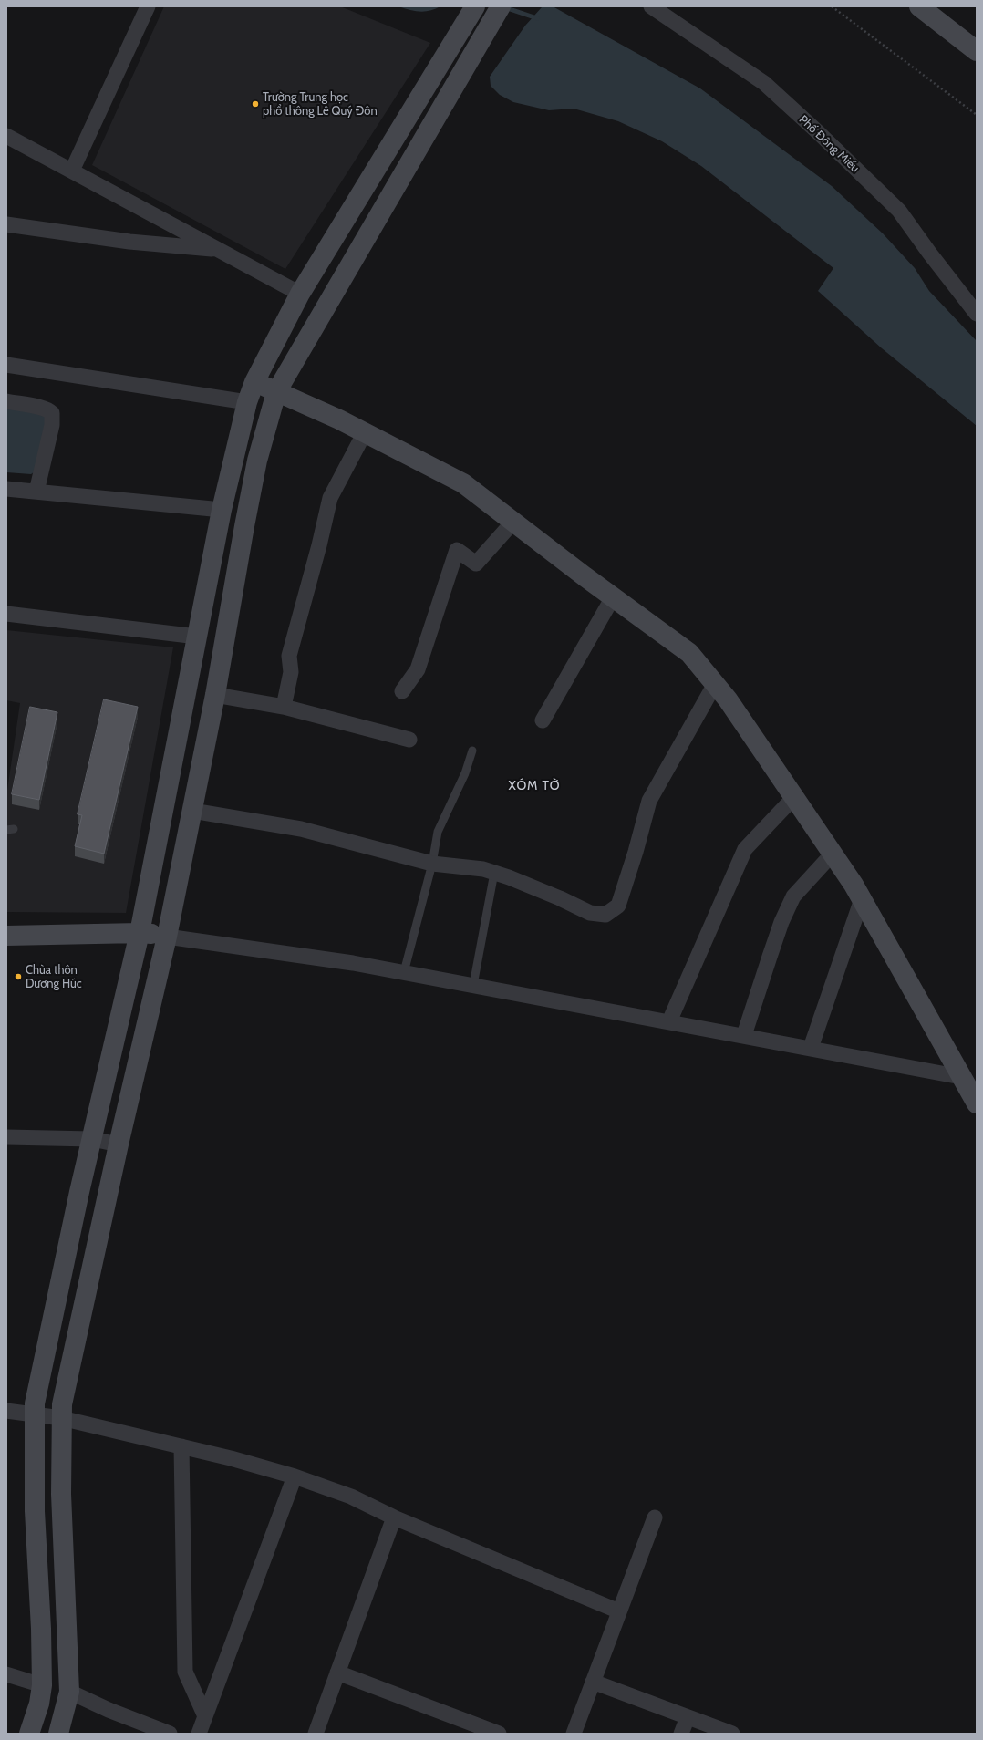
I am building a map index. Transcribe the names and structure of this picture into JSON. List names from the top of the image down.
{
  "streets": {
    "street": ["Phố Đông Miếu"]
  },
  "districts": ["XÓM TỜ"],
  "places": ["Trường Trung học phổ thông Lê Quý Đôn", "Chùa thôn Dương Húc"]
}
